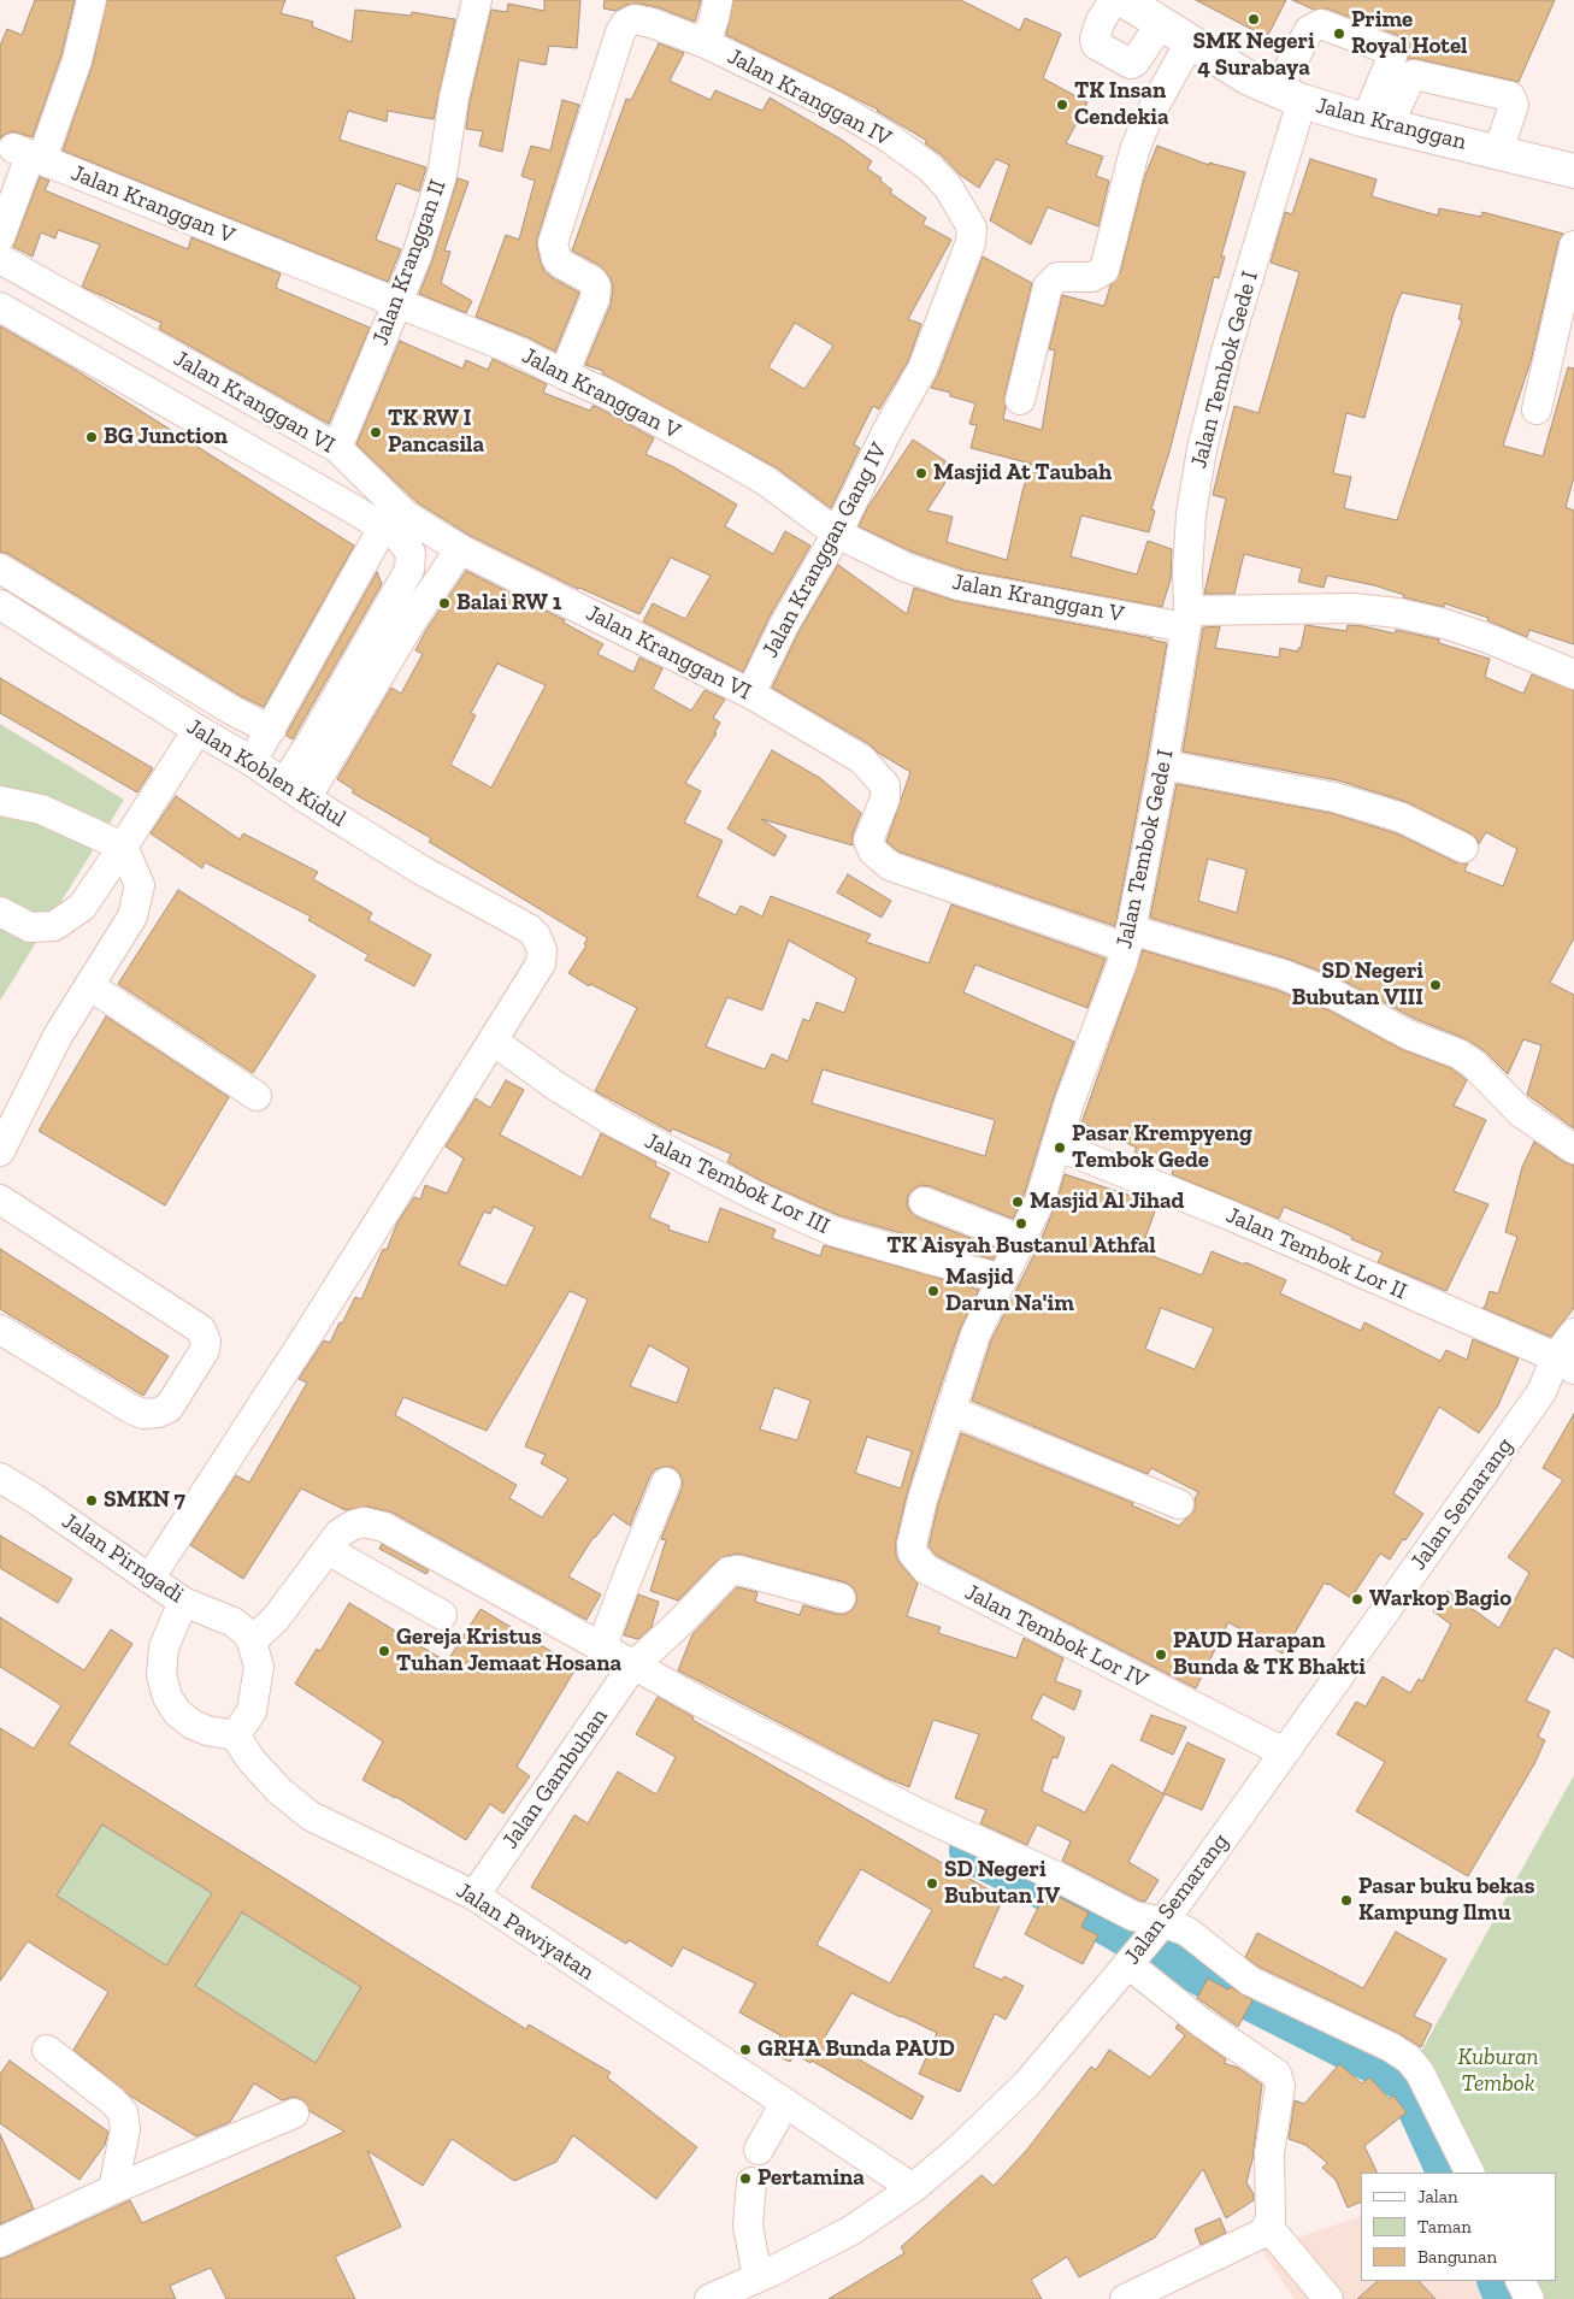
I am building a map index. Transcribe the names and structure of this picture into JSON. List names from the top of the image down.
{
  "streets": {
    "main road": ["Jalan Kranggan"],
    "street": [
      "Jalan Kranggan IV",
      "Jalan Kranggan V",
      "Jalan Kranggan II",
      "Jalan Tembok Gede I",
      "Jalan Kranggan VI",
      "Jalan Kranggan Gang IV",
      "Jalan Koblen Kidul",
      "Jalan Tembok Lor III",
      "Jalan Tembok Lor II",
      "Jalan Semarang",
      "Jalan Pirngadi",
      "Jalan Tembok Lor IV",
      "Jalan Gambuhan",
      "Jalan Pawiyatan"
    ]
  },
  "crossings": [
    ["Jalan Kranggan IV", "Jalan Kranggan V"],
    ["Jalan Kranggan IV", "Jalan Kranggan Gang IV"],
    ["Jalan Kranggan", "Jalan Tembok Gede I"],
    ["Jalan Kranggan V", "Jalan Kranggan II"],
    ["Jalan Kranggan V", "Jalan Tembok Gede I"],
    ["Jalan Kranggan V", "Jalan Kranggan Gang IV"],
    ["Jalan Kranggan II", "Jalan Kranggan VI"],
    ["Jalan Tembok Gede I", "Jalan Kranggan VI"],
    ["Jalan Tembok Gede I", "Jalan Tembok Lor III"],
    ["Jalan Tembok Gede I", "Jalan Tembok Lor II"],
    ["Jalan Tembok Gede I", "Jalan Tembok Lor IV"],
    ["Jalan Kranggan VI", "Jalan Kranggan Gang IV"],
    ["Jalan Koblen Kidul", "Jalan Tembok Lor III"],
    ["Jalan Tembok Lor II", "Jalan Semarang"],
    ["Jalan Semarang", "Jalan Tembok Lor IV"],
    ["Jalan Semarang", "Jalan Pawiyatan"],
    ["Jalan Pirngadi", "Jalan Pawiyatan"],
    ["Jalan Gambuhan", "Jalan Pawiyatan"]
  ],
  "parks": ["Kuburan Tembok"],
  "places": [
    "SMK Negeri 4 Surabaya",
    "Prime Royal Hotel",
    "TK Insan Cendekia",
    "TK RW I Pancasila",
    "BG Junction",
    "Masjid At Taubah",
    "Balai RW 1",
    "SD Negeri Bubutan VIII",
    "Pasar Krempyeng Tembok Gede",
    "Masjid Al Jihad",
    "TK Aisyah Bustanul Athfal",
    "Masjid Darun Na'im",
    "SMKN 7",
    "Warkop Bagio",
    "Gereja Kristus Tuhan Jemaat Hosana",
    "PAUD Harapan Bunda & TK Bhakti",
    "SD Negeri Bubutan IV",
    "Pasar buku bekas Kampung Ilmu",
    "GRHA Bunda PAUD",
    "Pertamina"
  ],
  "legend": ["Jalan", "Taman", "Bangunan"]
}
